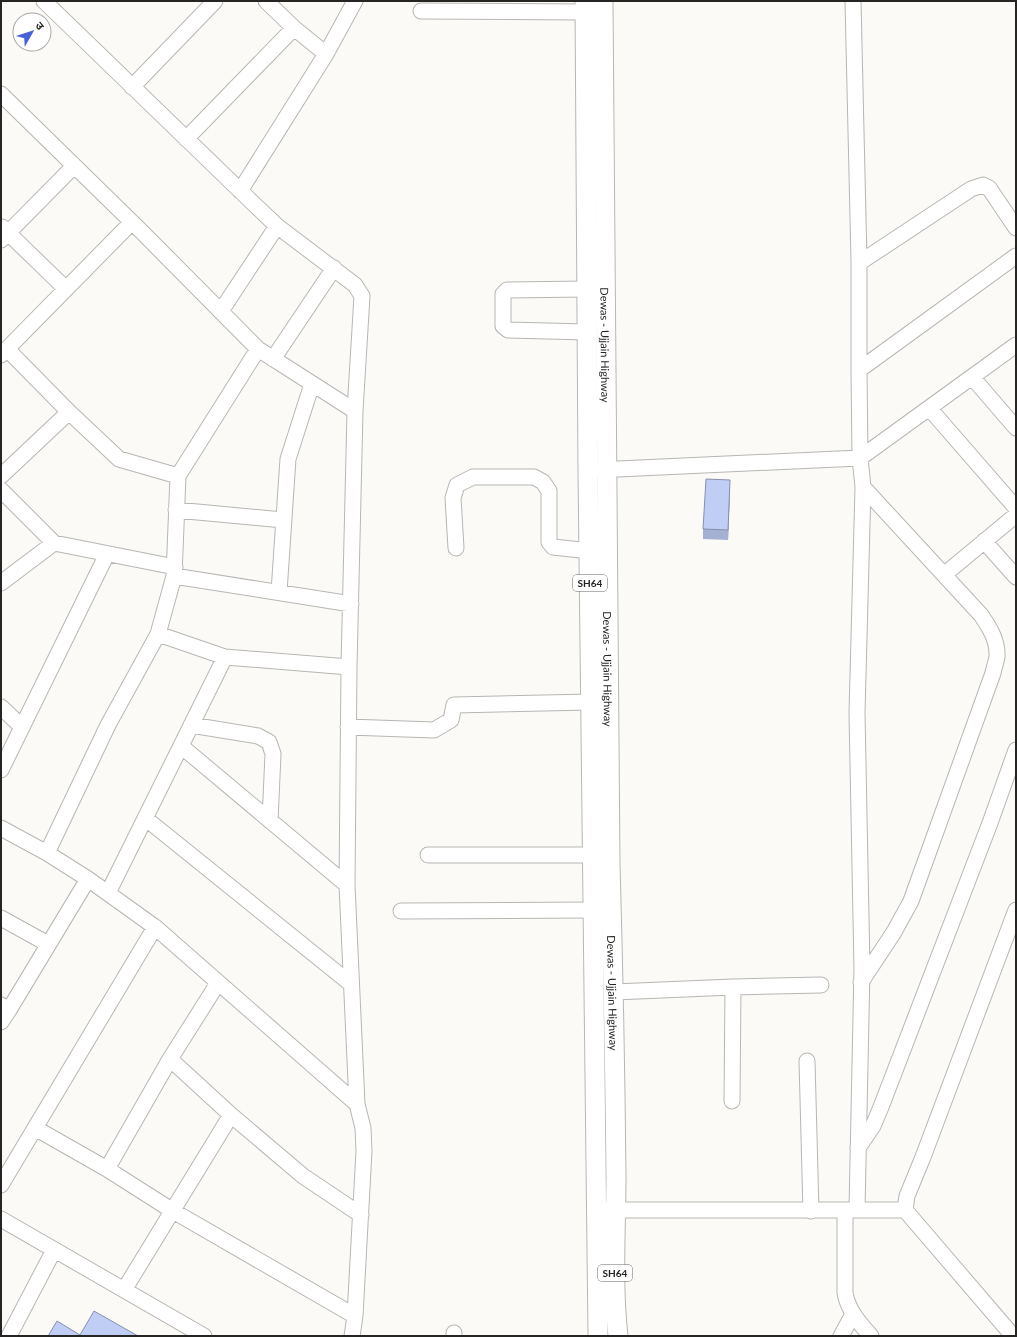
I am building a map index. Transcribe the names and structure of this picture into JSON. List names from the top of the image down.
{
  "streets": {
    "main road": ["Dewas - Ujjain Highway", "SH64"]
  },
  "north": "top right"
}
